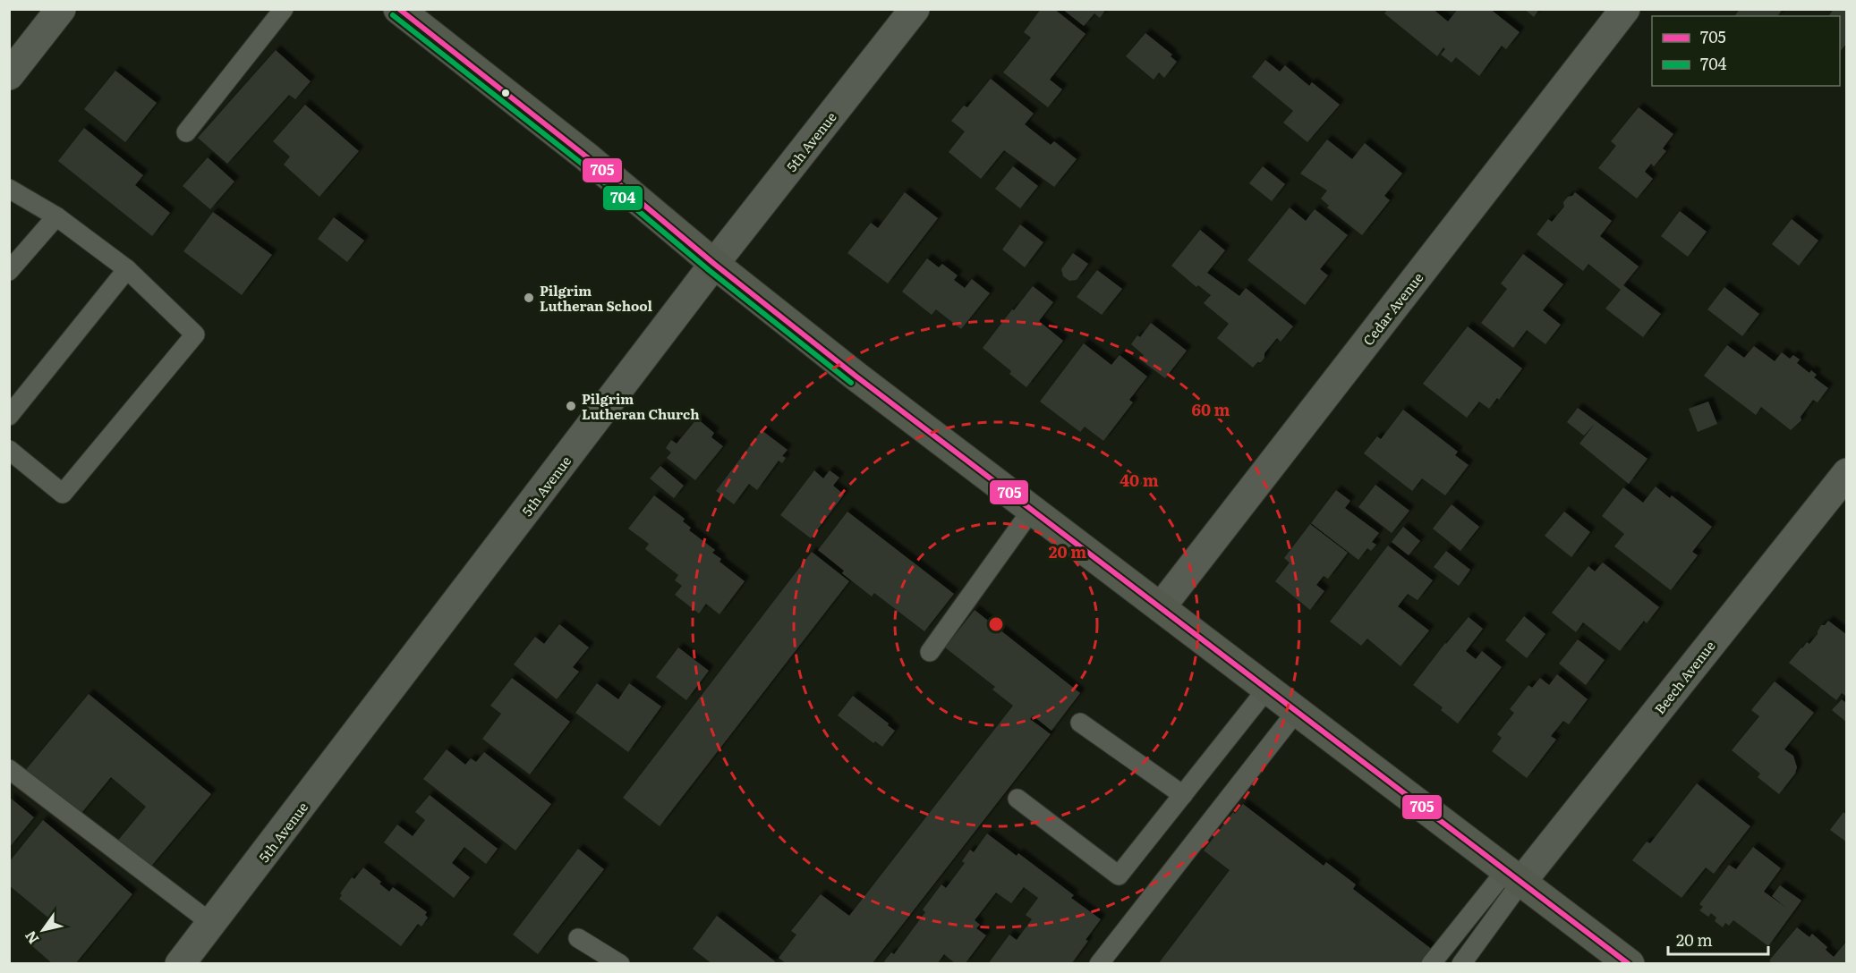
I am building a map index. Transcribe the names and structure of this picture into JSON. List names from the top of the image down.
{
  "streets": {
    "street": ["5th Avenue", "Cedar Avenue", "Beech Avenue"]
  },
  "places": ["Pilgrim Lutheran School", "Pilgrim Lutheran Church"],
  "lines": ["transit line 705", "transit line 704"],
  "legend": ["705", "704"],
  "scale_bar": "20 m",
  "north": "bottom left",
  "rings": ["60 m", "40 m", "20 m"]
}
